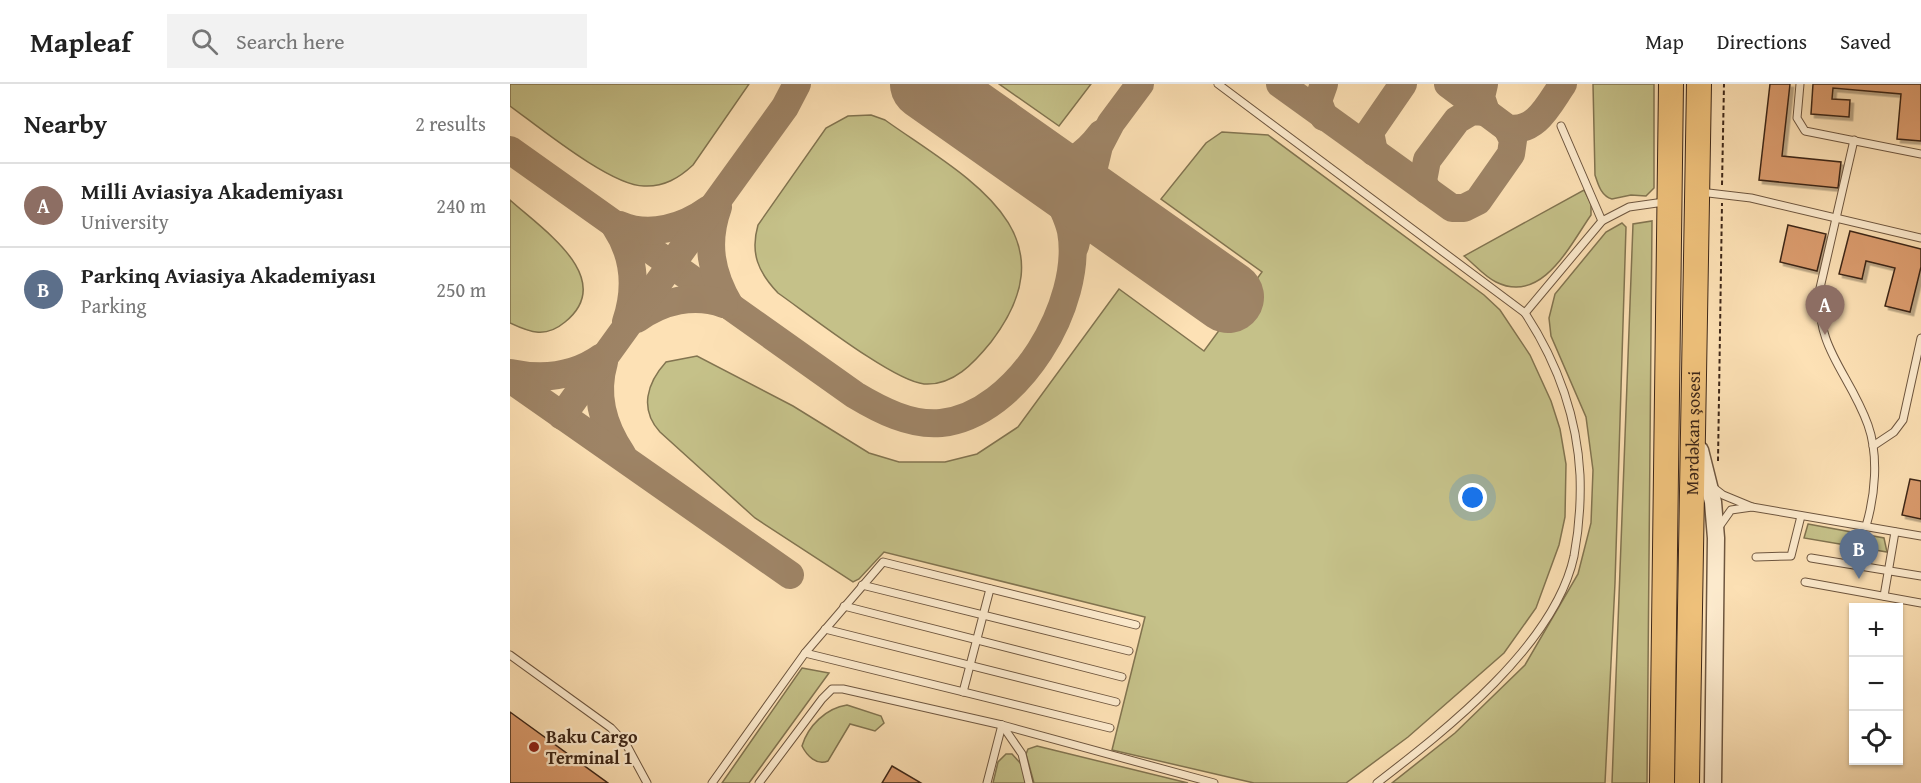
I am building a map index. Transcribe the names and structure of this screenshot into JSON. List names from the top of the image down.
{
  "streets": {
    "highway": ["Mərdəkan şosesi"]
  },
  "places": ["Baku Cargo Terminal 1"],
  "page": {
    "header": "Mapleaf",
    "search": "Search here",
    "nav": ["Map", "Directions", "Saved"],
    "heading": ["Nearby", "2 results"],
    "list": [
      {
        "mark": "A",
        "name": "Milli Aviasiya Akademiyası",
        "note": "University",
        "value": "240 m"
      },
      {
        "mark": "B",
        "name": "Parkinq Aviasiya Akademiyası",
        "note": "Parking",
        "value": "250 m"
      }
    ],
    "pins": ["A", "B"],
    "map_buttons": ["+", "−"]
  }
}
